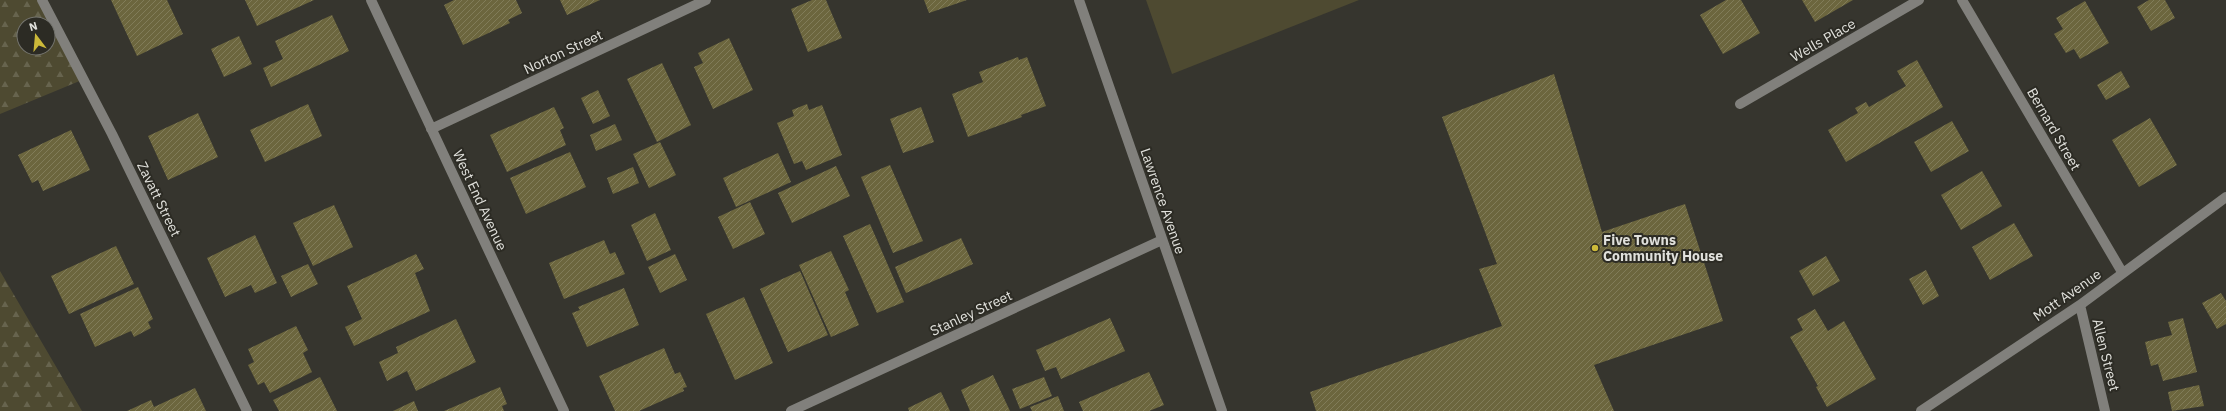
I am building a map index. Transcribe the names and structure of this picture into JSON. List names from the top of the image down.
{
  "streets": {
    "street": [
      "Wells Place",
      "Norton Street",
      "Bernard Street",
      "Zavatt Street",
      "West End Avenue",
      "Lawrence Avenue",
      "Mott Avenue",
      "Stanley Street",
      "Allen Street"
    ]
  },
  "crossings": [
    ["Norton Street", "West End Avenue"],
    ["Bernard Street", "Mott Avenue"],
    ["Lawrence Avenue", "Stanley Street"],
    ["Mott Avenue", "Allen Street"]
  ],
  "places": ["Five Towns Community House"],
  "north": "top"
}
